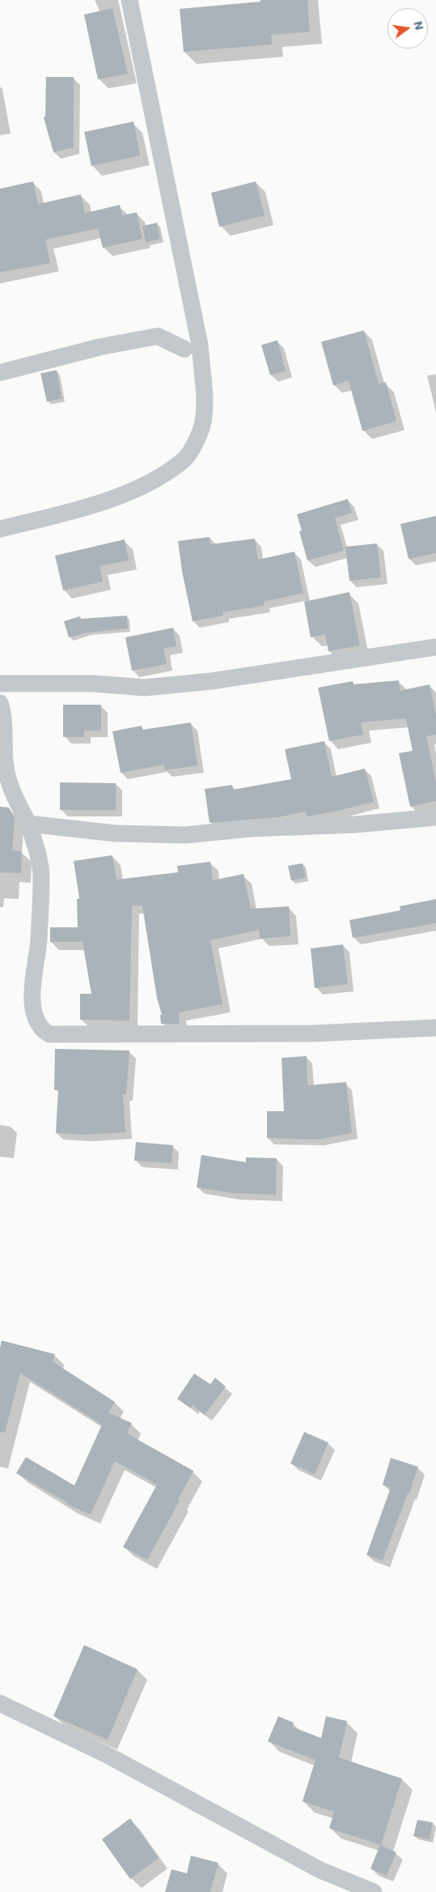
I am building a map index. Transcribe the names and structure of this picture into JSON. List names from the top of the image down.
{
  "north": "right"
}
